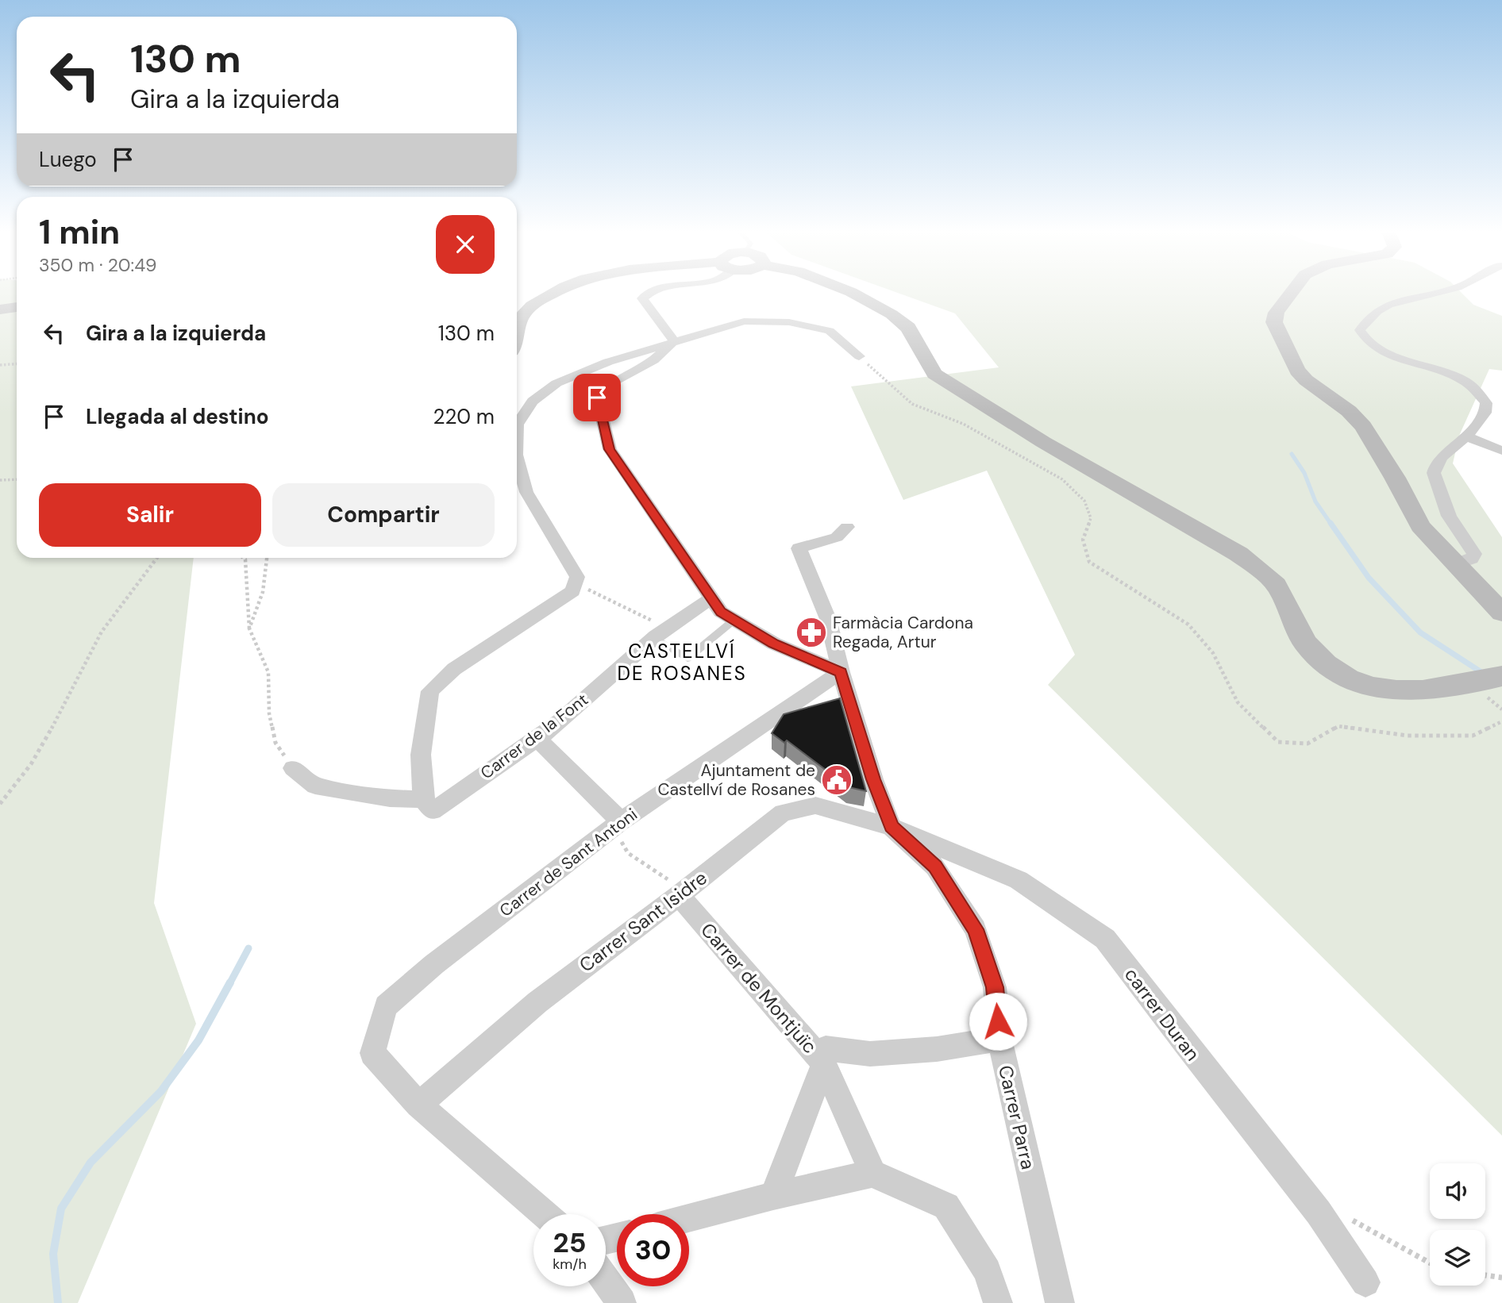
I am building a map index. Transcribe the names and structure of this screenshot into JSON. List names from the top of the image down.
{
  "streets": {
    "street": [
      "Carrer de la Font",
      "Carrer de Sant Antoni",
      "Carrer Sant Isidre",
      "Carrer de Montjuïc",
      "carrer Duran",
      "Carrer Parra"
    ]
  },
  "crossings": [
    ["Carrer de Sant Antoni", "Carrer Sant Isidre"],
    ["Carrer de Sant Antoni", "Carrer Parra"],
    ["Carrer Sant Isidre", "Carrer de Montjuïc"],
    ["Carrer Sant Isidre", "carrer Duran"],
    ["Carrer Sant Isidre", "Carrer Parra"],
    ["Carrer de Montjuïc", "Carrer Parra"],
    ["carrer Duran", "Carrer Parra"]
  ],
  "districts": ["CASTELLVÍ DE ROSANES"],
  "places": {
    "pharmacy": ["Farmàcia Cardona Regada, Artur"],
    "public building": ["Ajuntament de Castellví de Rosanes"]
  },
  "page": {
    "turn": ["130 m", "Gira a la izquierda"],
    "then": "Luego",
    "heading": ["1 min", "350 m · 20:49"],
    "list": [
      {
        "name": "Gira a la izquierda",
        "value": "130 m"
      },
      {
        "name": "Llegada al destino",
        "value": "220 m"
      }
    ],
    "buttons": ["Salir", "Compartir"],
    "speed": "25 km/h",
    "limit": "30"
  }
}
